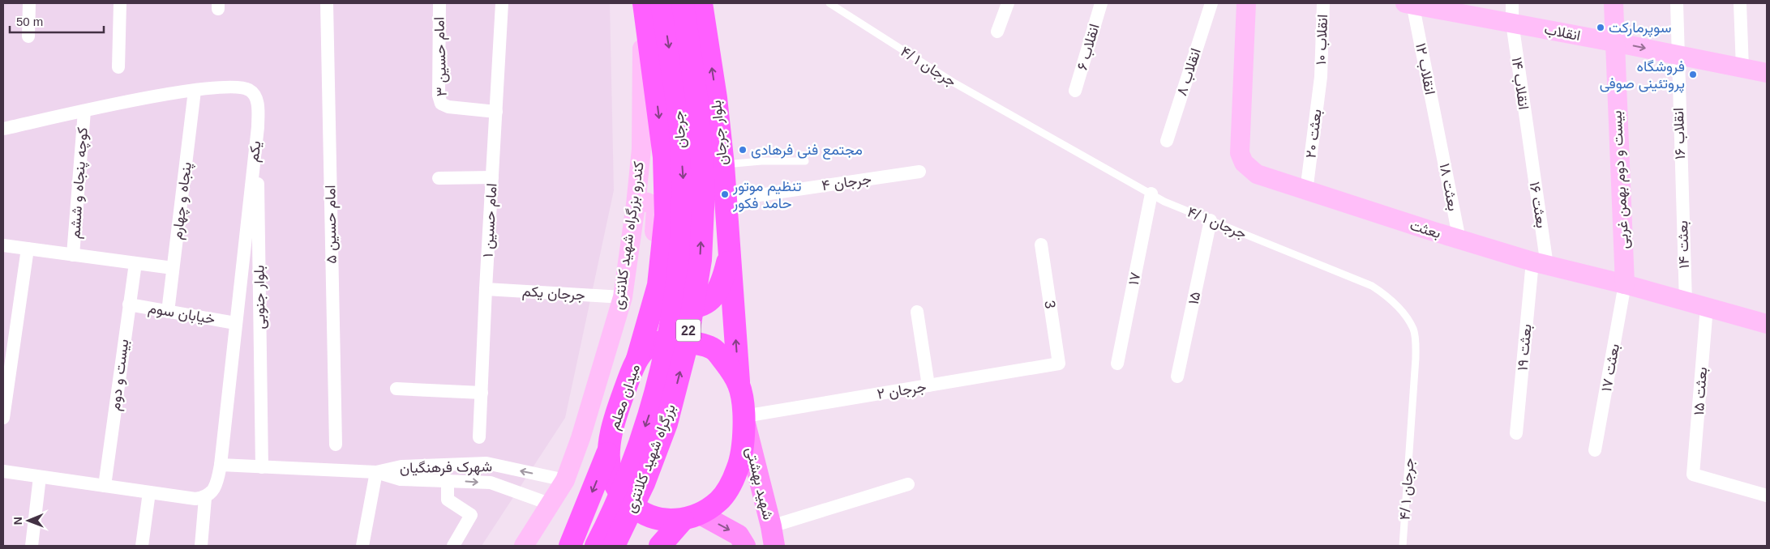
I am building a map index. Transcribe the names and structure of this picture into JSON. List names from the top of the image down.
{
  "streets": {
    "highway": [
      "جرجان",
      "بلوار جرجان",
      "22",
      "میدان معلم",
      "بزرگراه شهید کلانتری"
    ],
    "main road": ["شهید بهشتی"],
    "street": [
      "انقلاب",
      "۱۰ انقلاب",
      "۶ انقلاب",
      "امام حسین ۳",
      "۱۲ انقلاب",
      "۸ انقلاب",
      "۱۴ انقلاب",
      "۲۰ بعثت",
      "انقلاب ۱۶",
      "یکم",
      "بیست و دوم بهمن غربی",
      "۴ جرجان",
      "کوچه پنجاه و ششم",
      "۱۸ بعثت",
      "پنجاه و چهارم",
      "۱۶ بعثت",
      "امام حسین ۱",
      "امام حسین ۵",
      "بعثت",
      "کندرو بزرگراه شهید کلانتری",
      "۱۴ بعثت",
      "۱۷",
      "جرجان یکم",
      "بلوار جنوبی",
      "۱۵",
      "3",
      "خیابان سوم",
      "بعثت ۱۹",
      "۱۷ بعثت",
      "بیست و دوم",
      "جرجان ۲",
      "بعثت ۱۵",
      "شهرک فرهنگیان"
    ],
    "lane": ["جرجان ۱ /۴"]
  },
  "crossings": [
    ["انقلاب", "۱۲ انقلاب"],
    ["انقلاب", "۱۴ انقلاب"],
    ["انقلاب", "انقلاب ۱۶"],
    ["انقلاب", "بیست و دوم بهمن غربی"],
    ["۱۰ انقلاب", "۲۰ بعثت"],
    ["امام حسین ۳", "امام حسین ۱"],
    ["جرجان ۱ /۴", "۱۷"],
    ["جرجان ۱ /۴", "۱۵"],
    ["۱۲ انقلاب", "۱۸ بعثت"],
    ["۱۴ انقلاب", "۱۶ بعثت"],
    ["جرجان", "بزرگراه شهید کلانتری"],
    ["بلوار جرجان", "۴ جرجان"],
    ["۲۰ بعثت", "بعثت"],
    ["انقلاب ۱۶", "۱۴ بعثت"],
    ["یکم", "کوچه پنجاه و ششم"],
    ["یکم", "پنجاه و چهارم"],
    ["یکم", "بلوار جنوبی"],
    ["یکم", "خیابان سوم"],
    ["بیست و دوم بهمن غربی", "بعثت"],
    ["بیست و دوم بهمن غربی", "۱۷ بعثت"],
    ["۱۸ بعثت", "بعثت"],
    ["پنجاه و چهارم", "خیابان سوم"],
    ["۱۶ بعثت", "بعثت"],
    ["۱۶ بعثت", "بعثت ۱۹"],
    ["امام حسین ۱", "جرجان یکم"],
    ["بعثت", "۱۴ بعثت"],
    ["بعثت", "بعثت ۱۹"],
    ["بعثت", "۱۷ بعثت"],
    ["بعثت", "بعثت ۱۵"],
    ["کندرو بزرگراه شهید کلانتری", "جرجان یکم"],
    ["کندرو بزرگراه شهید کلانتری", "شهرک فرهنگیان"],
    ["3", "جرجان ۲"],
    ["خیابان سوم", "بیست و دوم"],
    ["جرجان ۲", "شهید بهشتی"]
  ],
  "places": [
    "سوپرمارکت",
    "فروشگاه پروتئینی صوفی",
    "مجتمع فنی فرهادی",
    "تنظیم موتور حامد فکور"
  ],
  "scale_bar": "50 m",
  "north": "left"
}
